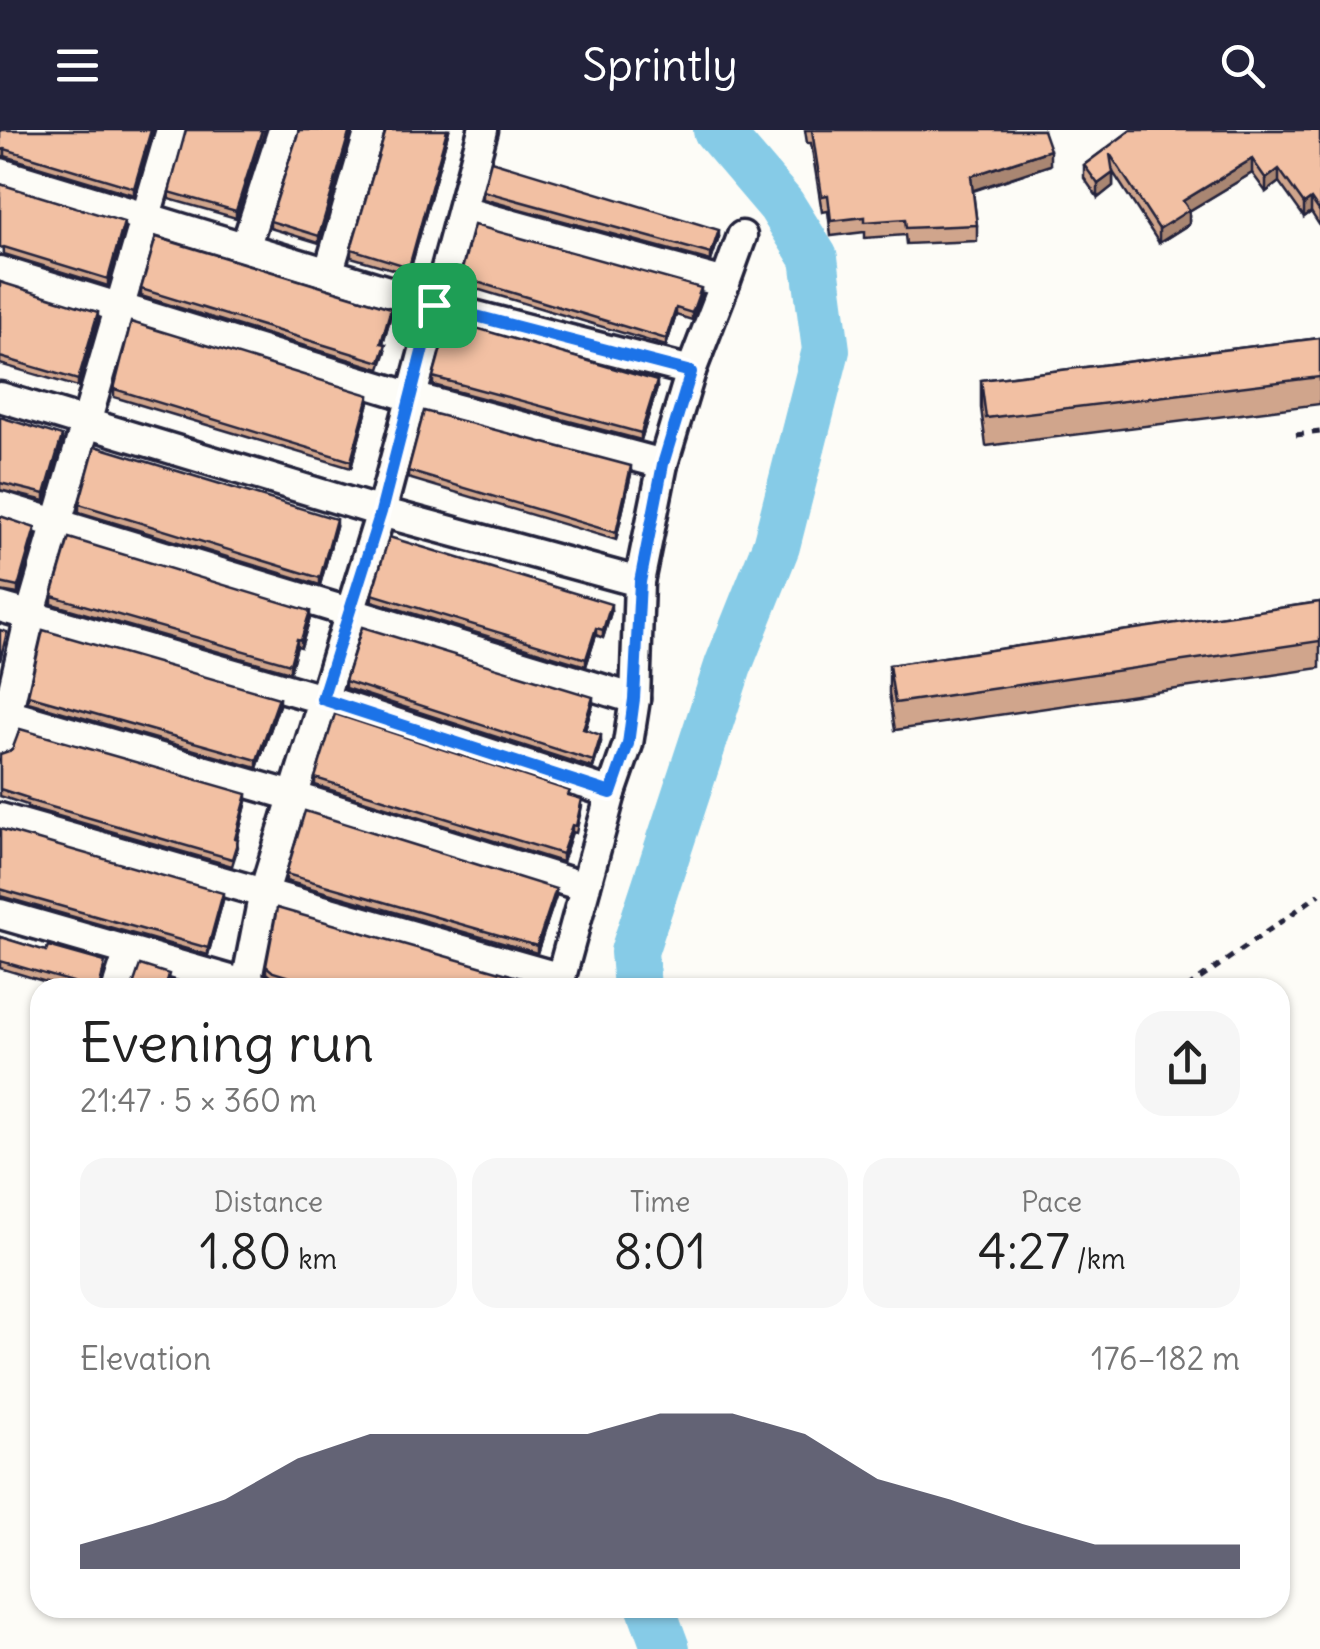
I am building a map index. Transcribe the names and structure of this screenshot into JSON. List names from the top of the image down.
{
  "page": {
    "header": "Sprintly",
    "heading": ["Evening run", "21:47 · 5 × 360 m"],
    "stats": [
      ["Distance", "1.80 km"],
      ["Time", "8:01"],
      ["Pace", "4:27 /km"]
    ],
    "chart": ["Elevation", "176–182 m"]
  }
}
